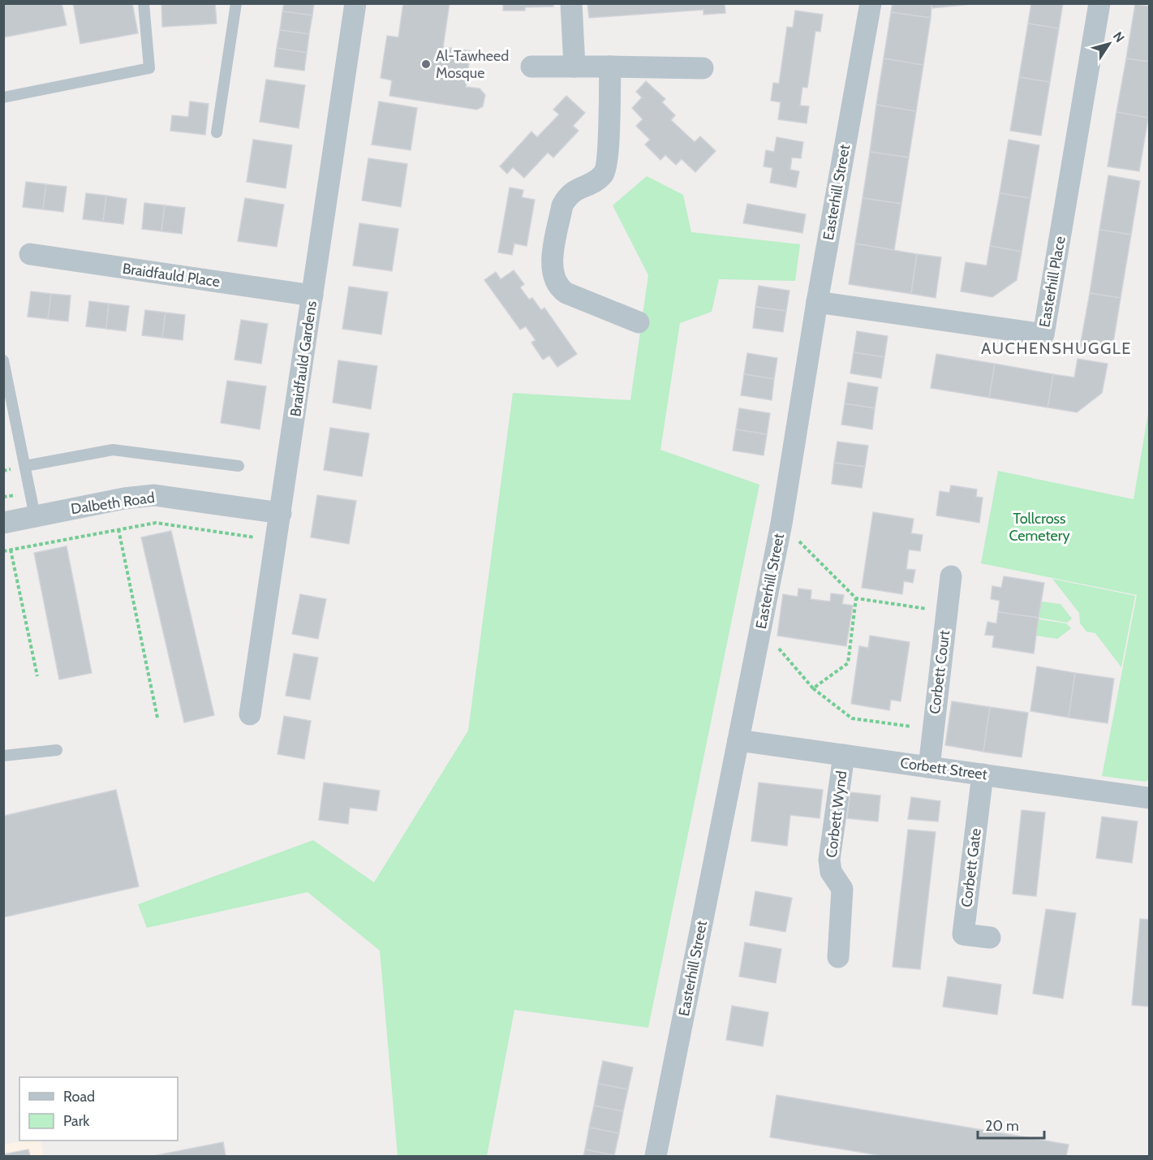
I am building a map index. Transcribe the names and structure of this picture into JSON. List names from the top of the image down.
{
  "streets": {
    "street": [
      "Easterhill Street",
      "Braidfauld Place",
      "Easterhill Place",
      "Braidfauld Gardens",
      "Dalbeth Road",
      "Corbett Court",
      "Corbett Street",
      "Corbett Wynd",
      "Corbett Gate"
    ]
  },
  "crossings": [
    ["Easterhill Street", "Easterhill Place"],
    ["Easterhill Street", "Corbett Street"],
    ["Braidfauld Place", "Braidfauld Gardens"],
    ["Braidfauld Gardens", "Dalbeth Road"],
    ["Corbett Court", "Corbett Street"],
    ["Corbett Street", "Corbett Wynd"],
    ["Corbett Street", "Corbett Gate"]
  ],
  "districts": ["AUCHENSHUGGLE"],
  "parks": ["Tollcross Cemetery"],
  "places": ["Al-Tawheed Mosque"],
  "legend": ["Road", "Park"],
  "scale_bar": "20 m",
  "north": "top right"
}
